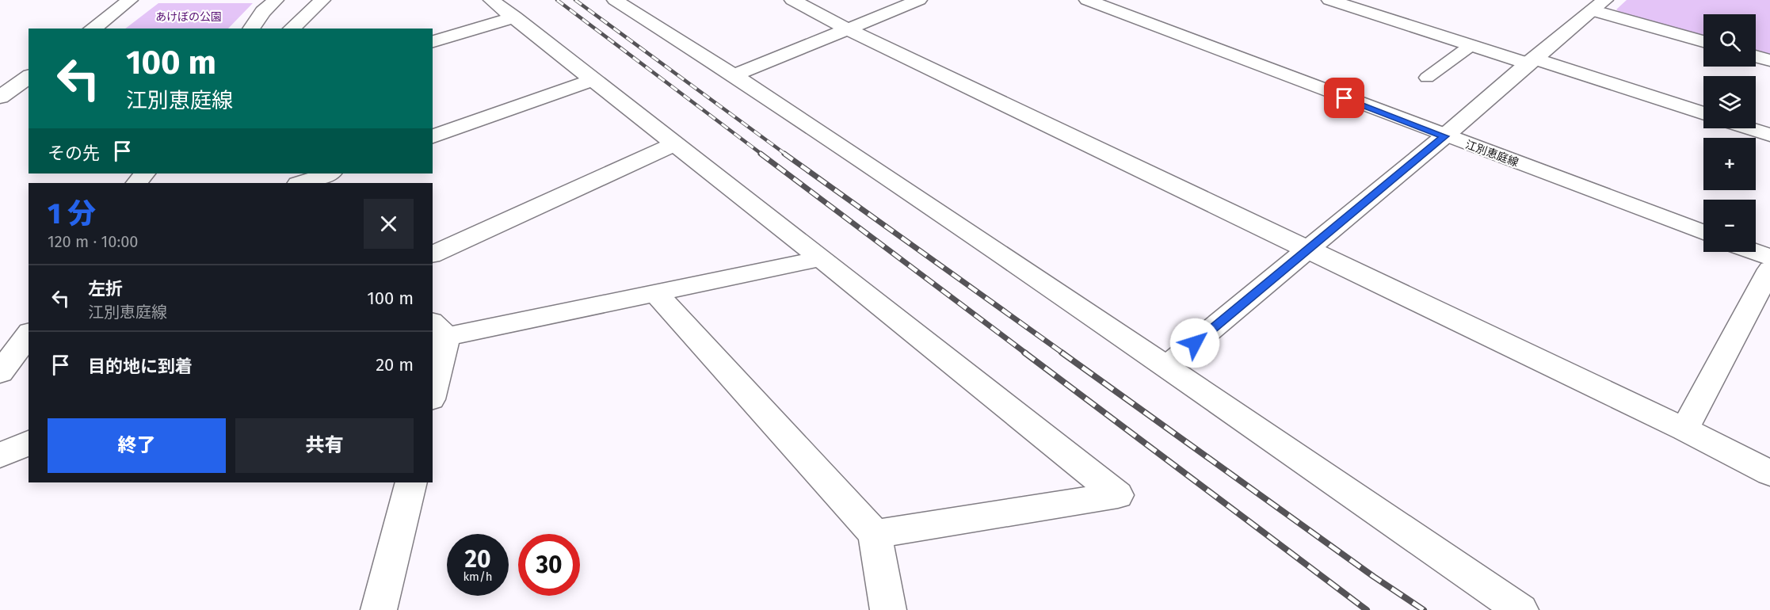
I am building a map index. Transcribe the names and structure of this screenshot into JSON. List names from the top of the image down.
{
  "streets": {
    "street": ["江別恵庭線"]
  },
  "parks": ["あけぼの公園"],
  "page": {
    "map_buttons": ["+", "−"],
    "turn": ["100 m", "江別恵庭線"],
    "then": "その先",
    "heading": ["1 分", "120 m · 10:00"],
    "list": [
      {
        "name": "左折",
        "note": "江別恵庭線",
        "value": "100 m"
      },
      {
        "name": "目的地に到着",
        "value": "20 m"
      }
    ],
    "buttons": ["終了", "共有"],
    "speed": "20 km/h",
    "limit": "30"
  }
}
